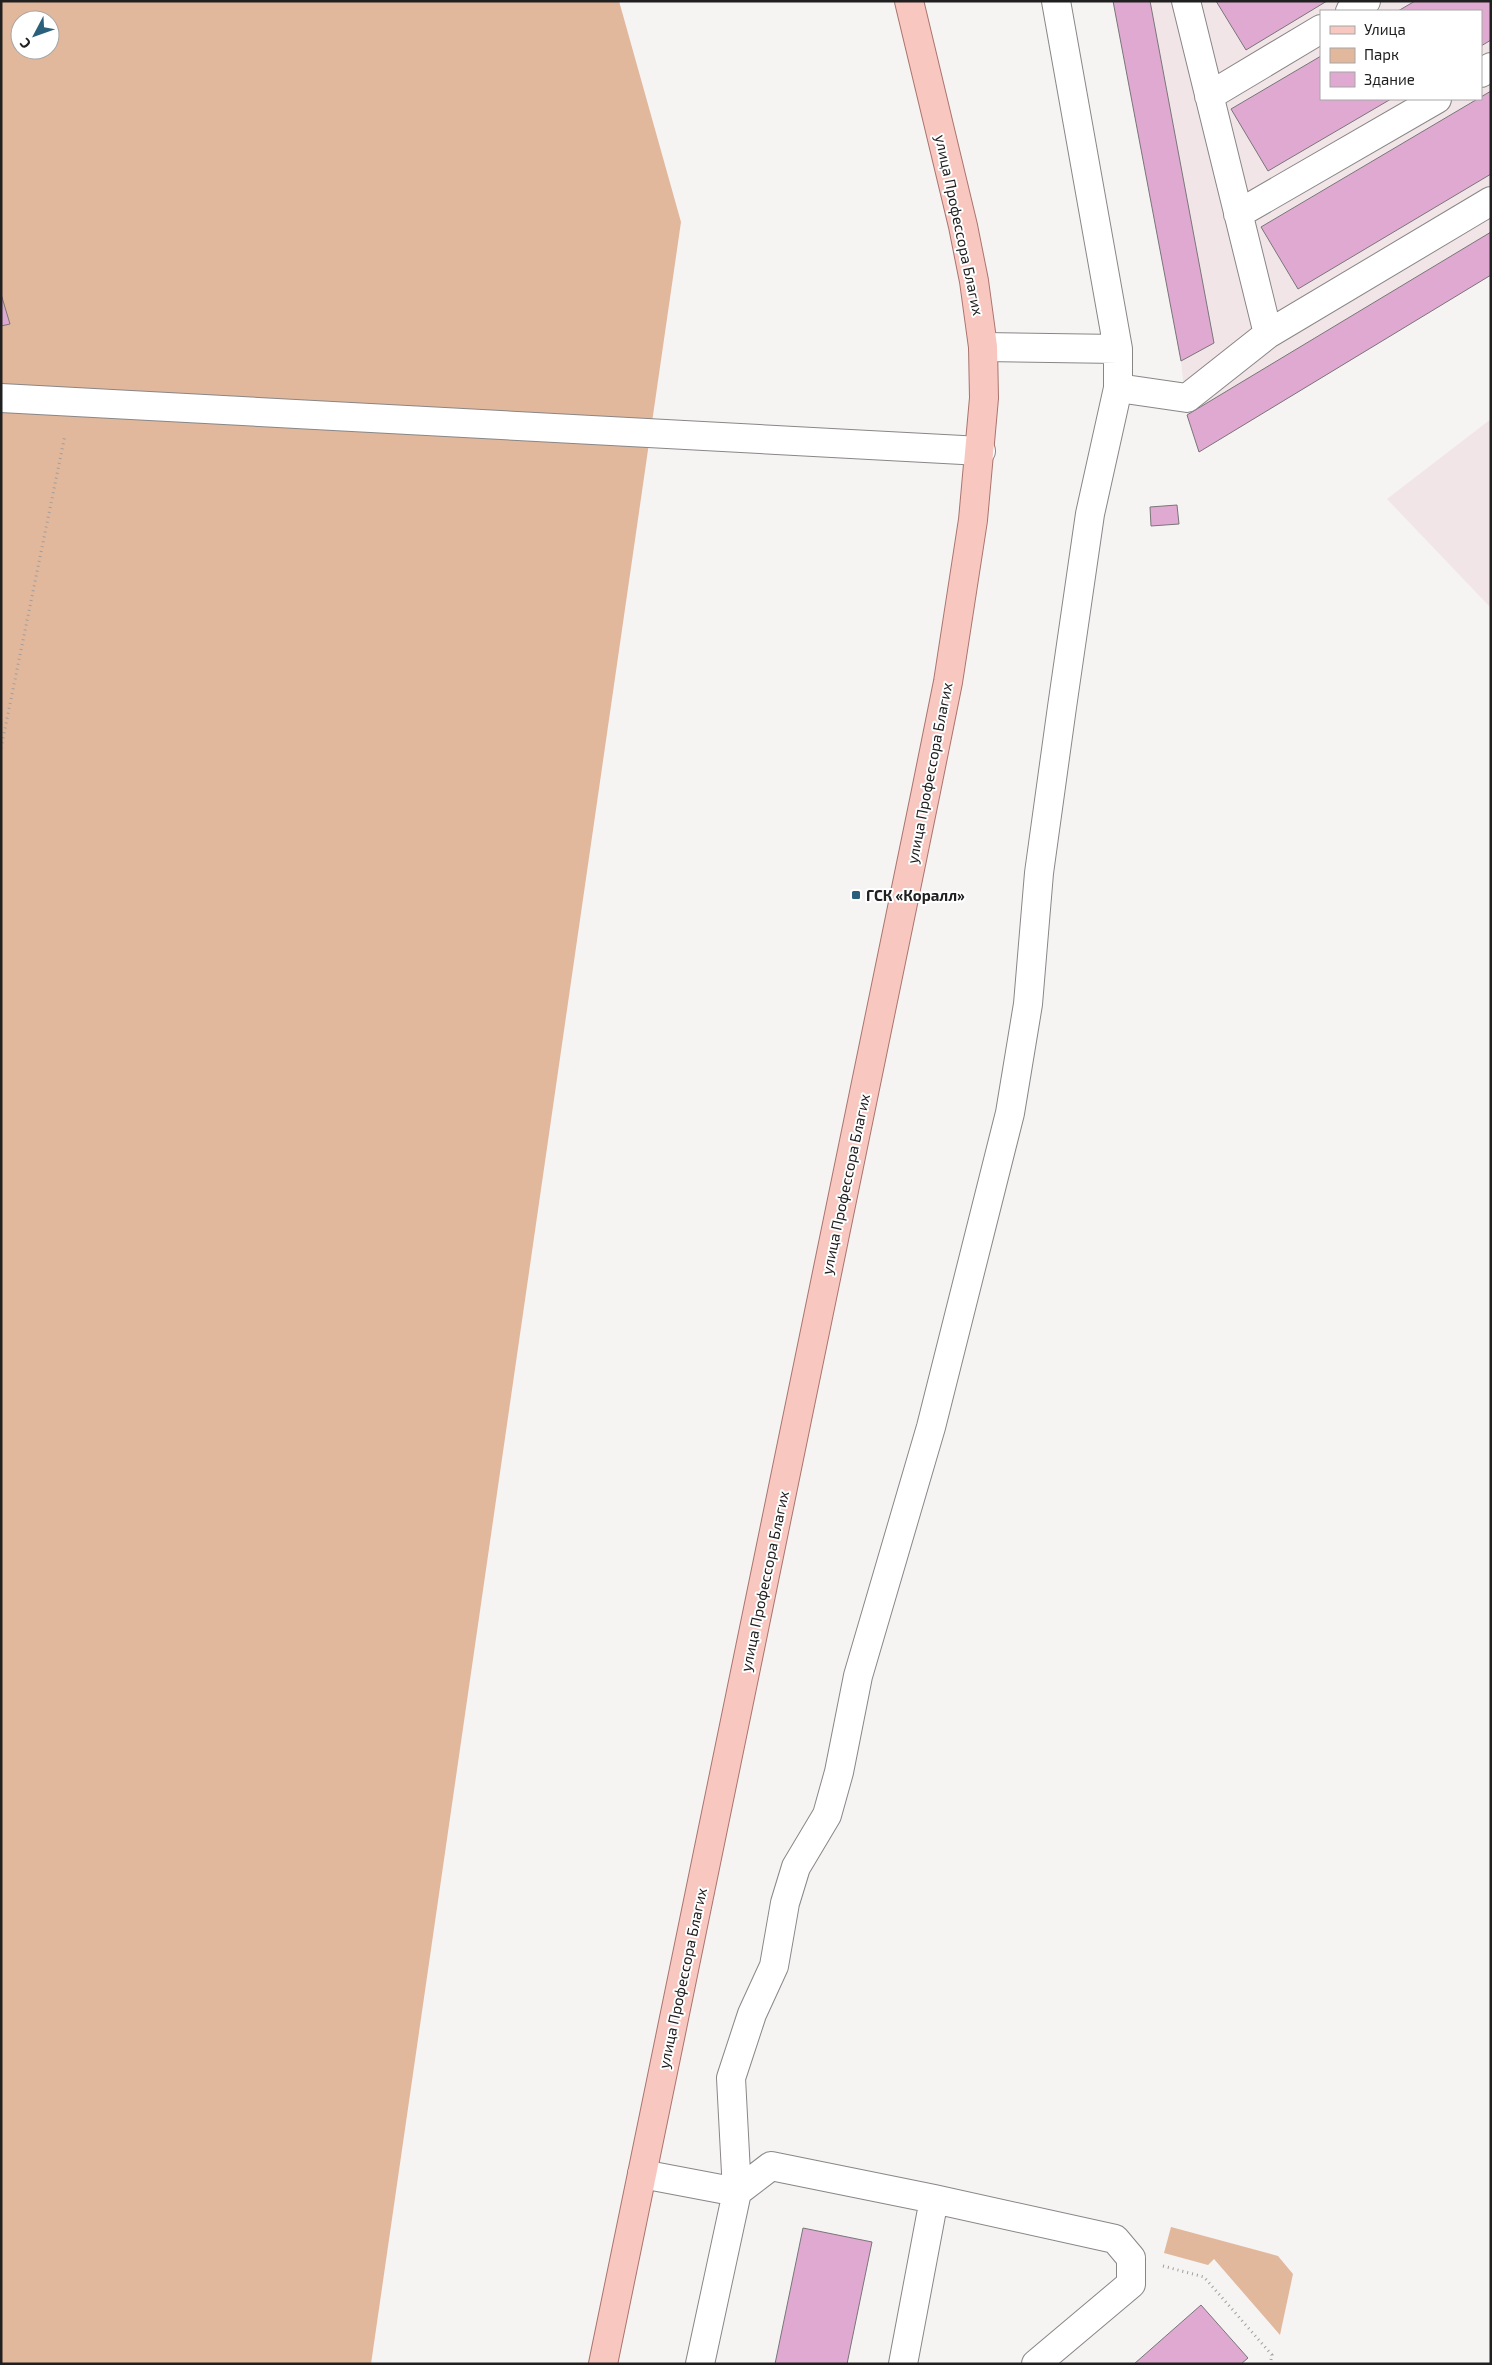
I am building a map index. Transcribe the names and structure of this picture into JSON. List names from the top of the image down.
{
  "streets": {
    "main road": ["улица Профессора Благих"]
  },
  "places": {
    "transit": ["ГСК «Коралл»"]
  },
  "legend": ["Улица", "Парк", "Здание"],
  "north": "bottom left"
}
